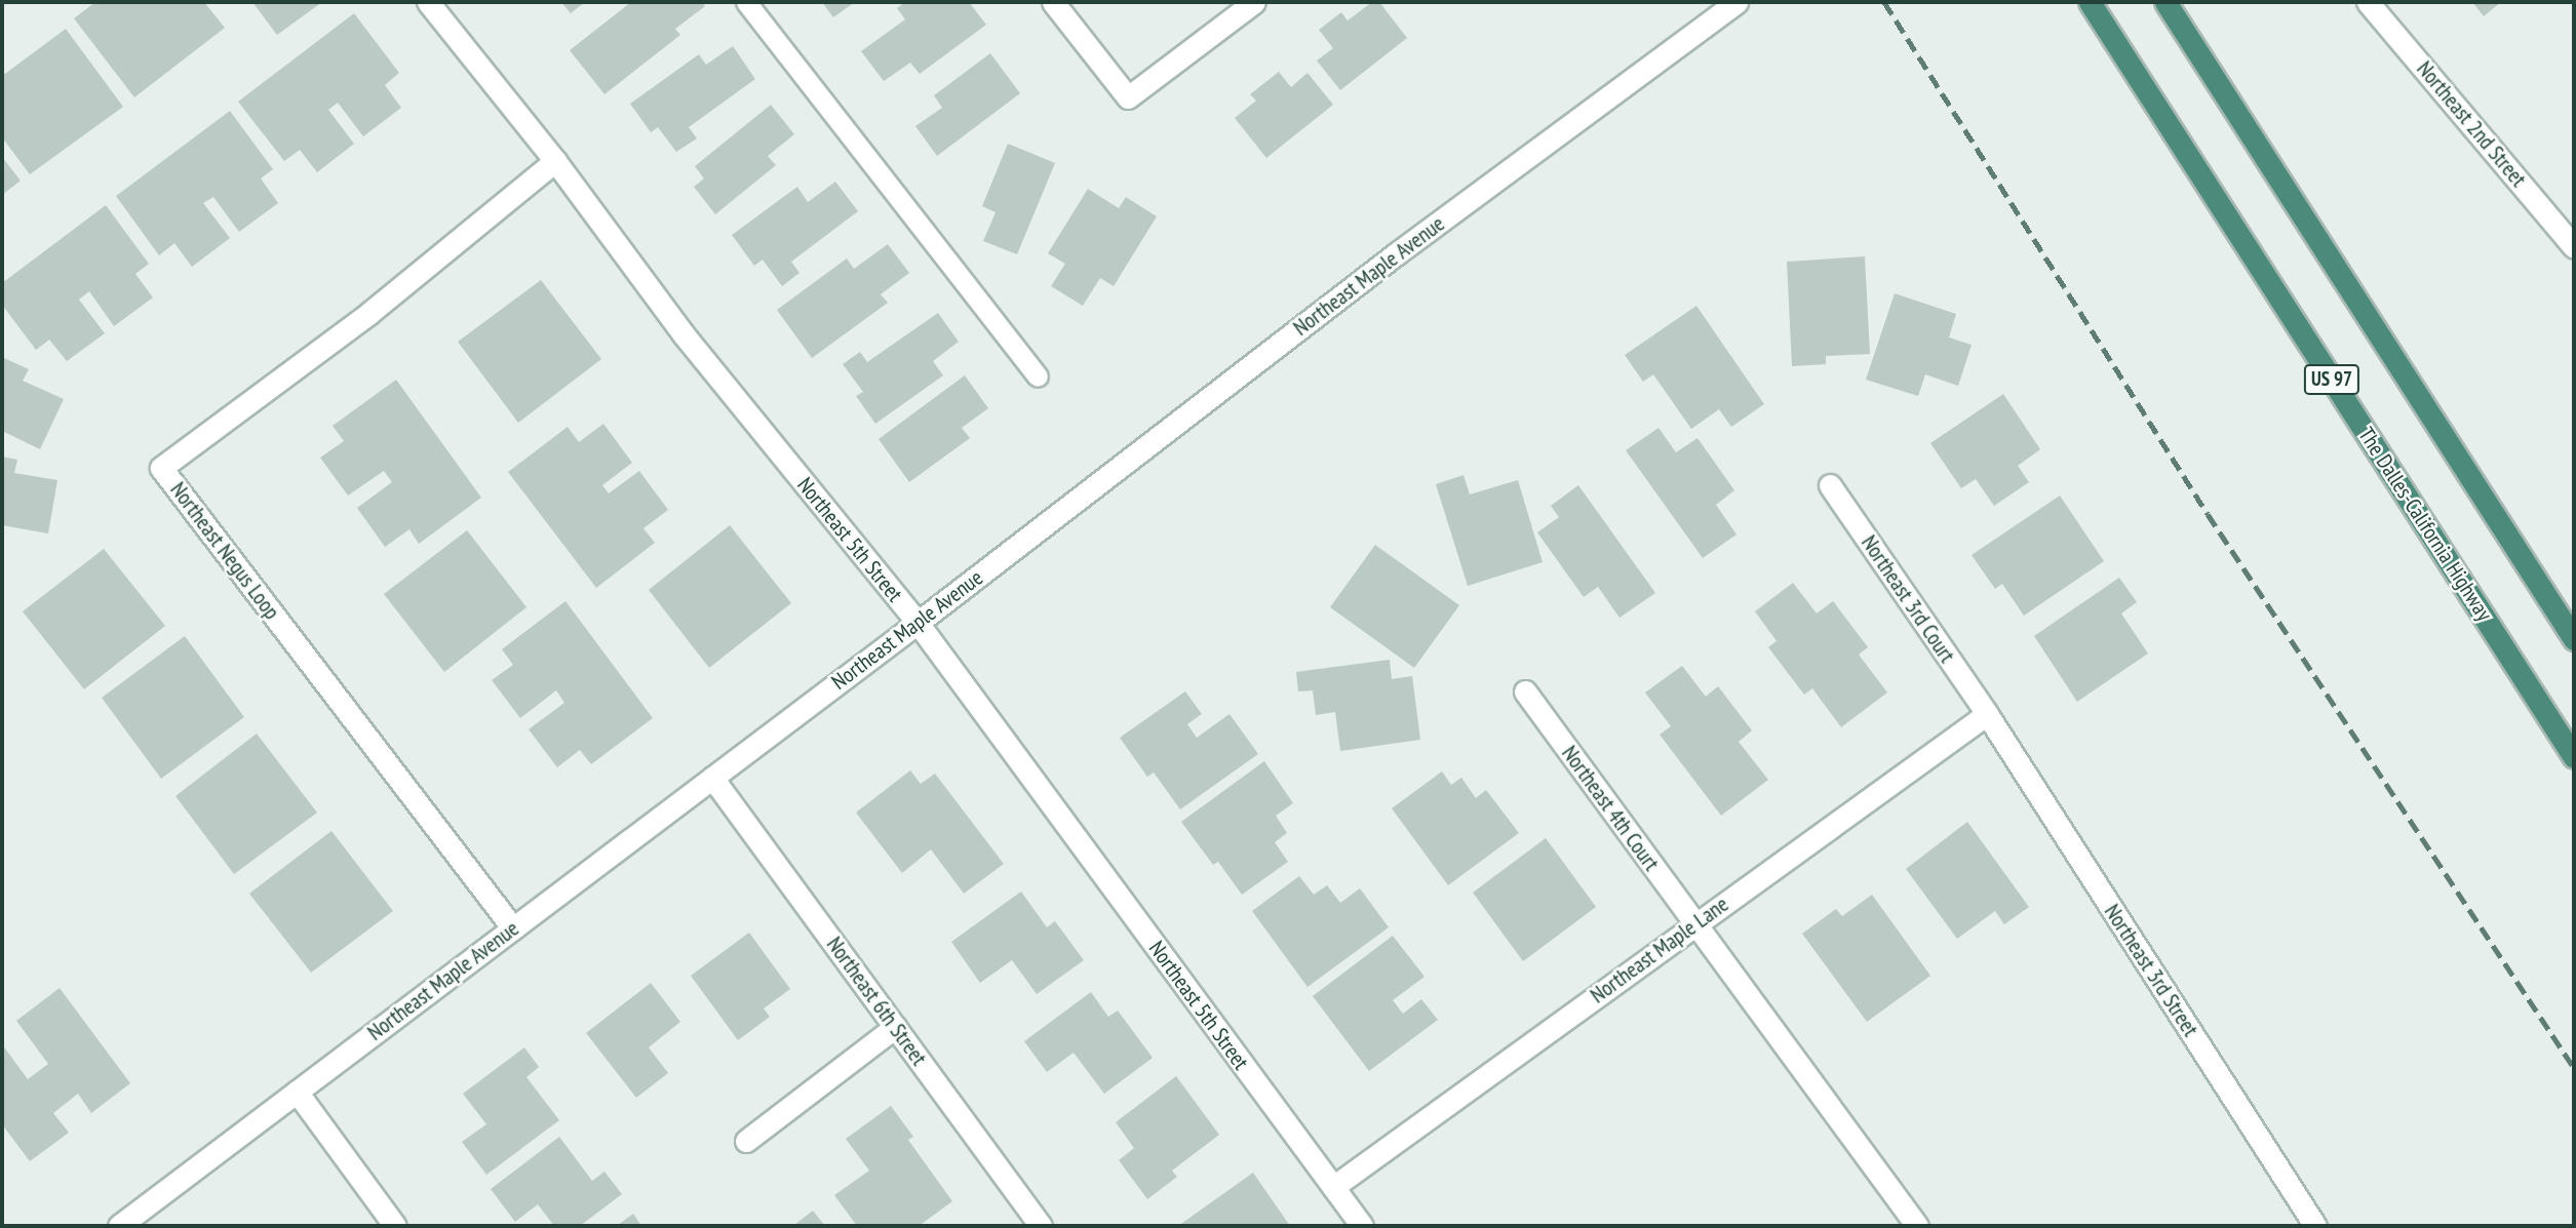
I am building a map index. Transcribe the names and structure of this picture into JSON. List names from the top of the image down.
{
  "streets": {
    "highway": ["US 97", "The Dalles-California Highway"],
    "street": [
      "Northeast 2nd Street",
      "Northeast Maple Avenue",
      "Northeast 5th Street",
      "Northeast Negus Loop",
      "Northeast 3rd Court",
      "Northeast 4th Court",
      "Northeast Maple Lane",
      "Northeast 3rd Street",
      "Northeast 6th Street"
    ]
  },
  "crossings": [
    ["Northeast Maple Avenue", "Northeast 5th Street"],
    ["Northeast Maple Avenue", "Northeast Negus Loop"],
    ["Northeast Maple Avenue", "Northeast 6th Street"],
    ["Northeast 5th Street", "Northeast Negus Loop"],
    ["Northeast 5th Street", "Northeast Maple Lane"],
    ["Northeast 3rd Court", "Northeast Maple Lane"],
    ["Northeast 3rd Court", "Northeast 3rd Street"],
    ["Northeast 4th Court", "Northeast Maple Lane"],
    ["Northeast Maple Lane", "Northeast 3rd Street"]
  ]
}
